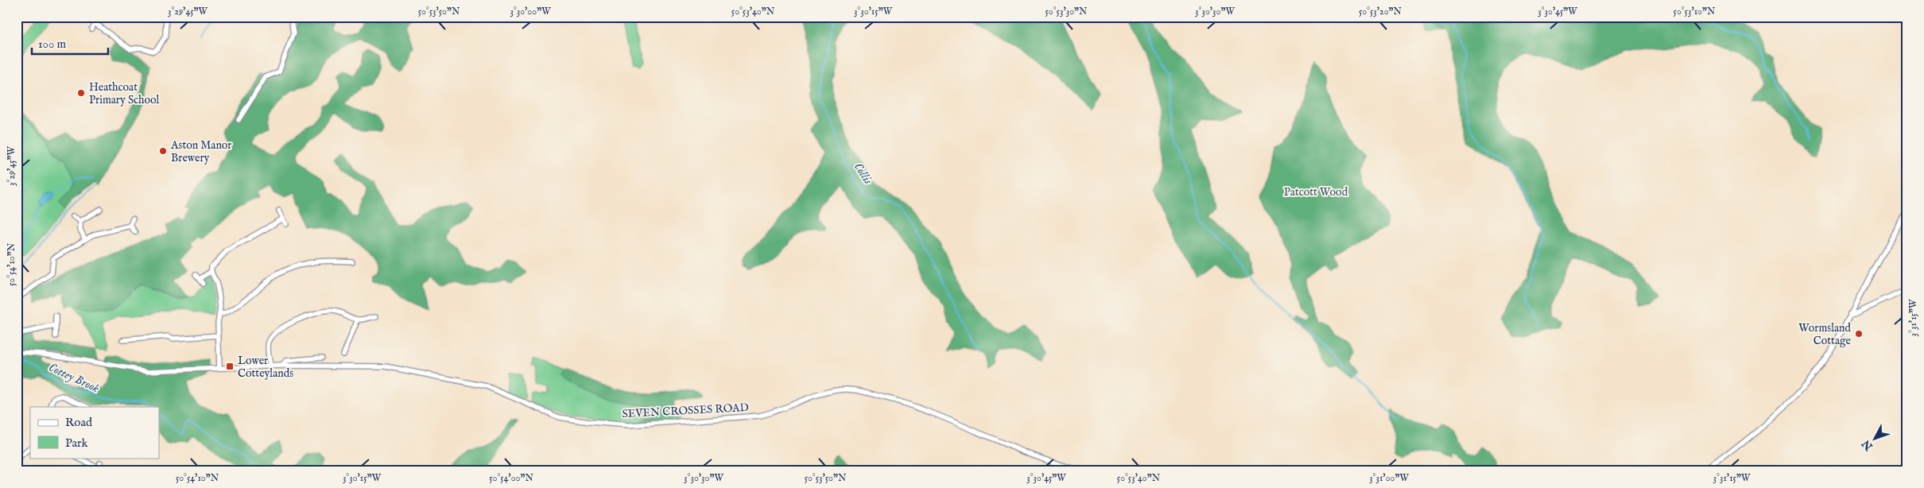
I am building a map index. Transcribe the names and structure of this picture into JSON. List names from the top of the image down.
{
  "streets": {
    "street": ["SEVEN CROSSES ROAD"]
  },
  "water": ["Collis", "Cottey Brook"],
  "parks": ["Patcott Wood"],
  "places": {
    "other": ["Heathcoat Primary School", "Aston Manor Brewery", "Wormsland Cottage"],
    "transit": ["Lower Cotteylands"]
  },
  "legend": ["Road", "Park"],
  "scale_bar": "100 m",
  "north": "bottom left",
  "coordinates": [
    "3°29'45\"W",
    "50°53'50\"N",
    "3°30'00\"W",
    "50°53'40\"N",
    "3°30'15\"W",
    "50°53'30\"N",
    "3°30'30\"W",
    "50°53'20\"N",
    "3°30'45\"W",
    "50°53'10\"N",
    "50°54'10\"N",
    "3°31'15\"W",
    "50°54'00\"N",
    "3°31'00\"W"
  ]
}
